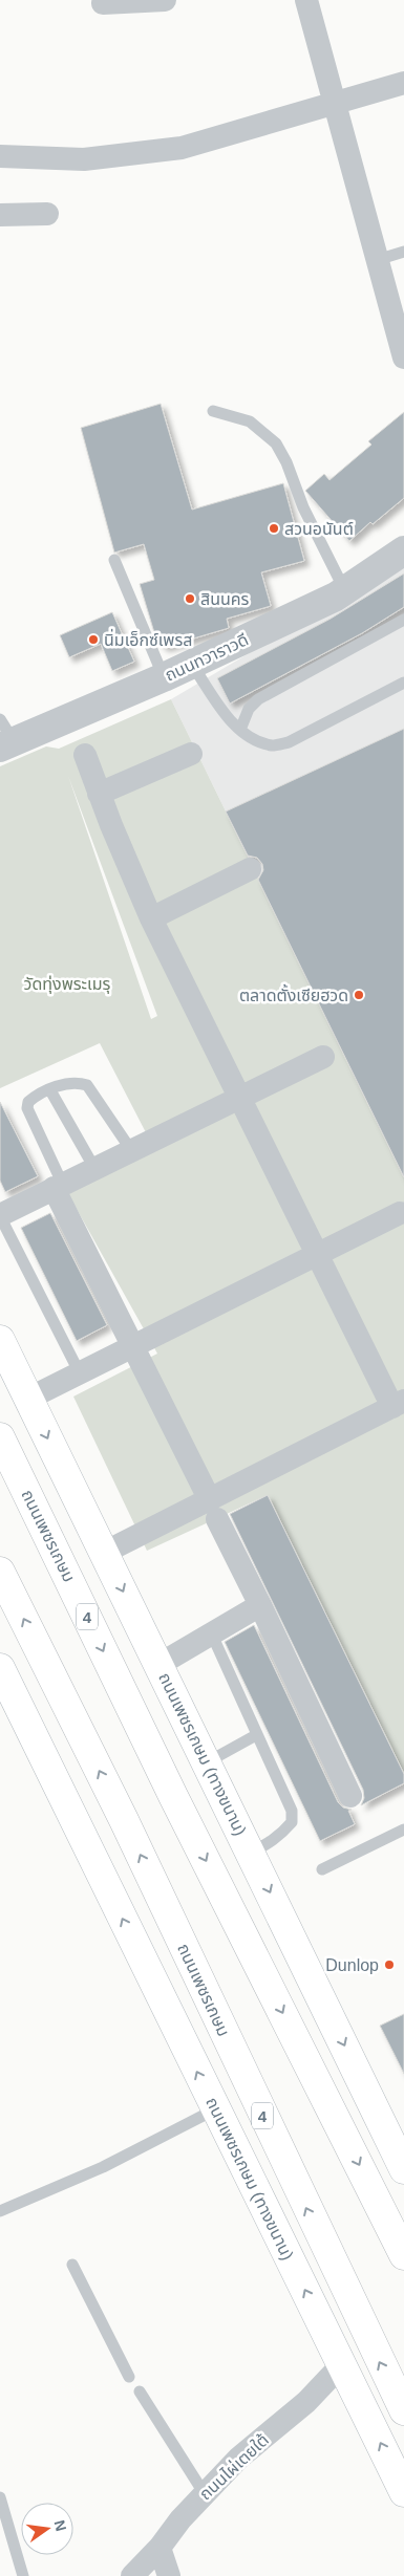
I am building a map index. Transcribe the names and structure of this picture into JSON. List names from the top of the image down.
{
  "streets": {
    "main road": ["ถนนเพชรเกษม", "4", "ถนนเพชรเกษม (ทางขนาน)"],
    "street": ["ถนนทวาราวดี", "ถนนไผ่เตยใต้"]
  },
  "crossings": [
    ["ถนนเพชรเกษม (ทางขนาน)", "ถนนไผ่เตยใต้"]
  ],
  "parks": ["วัดทุ่งพระเมรุ"],
  "places": [
    "สวนอนันต์",
    "สินนคร",
    "นิ่มเอ็กซ์เพรส",
    "ตลาดตั้งเซียฮวด",
    "Dunlop"
  ],
  "north": "right"
}
